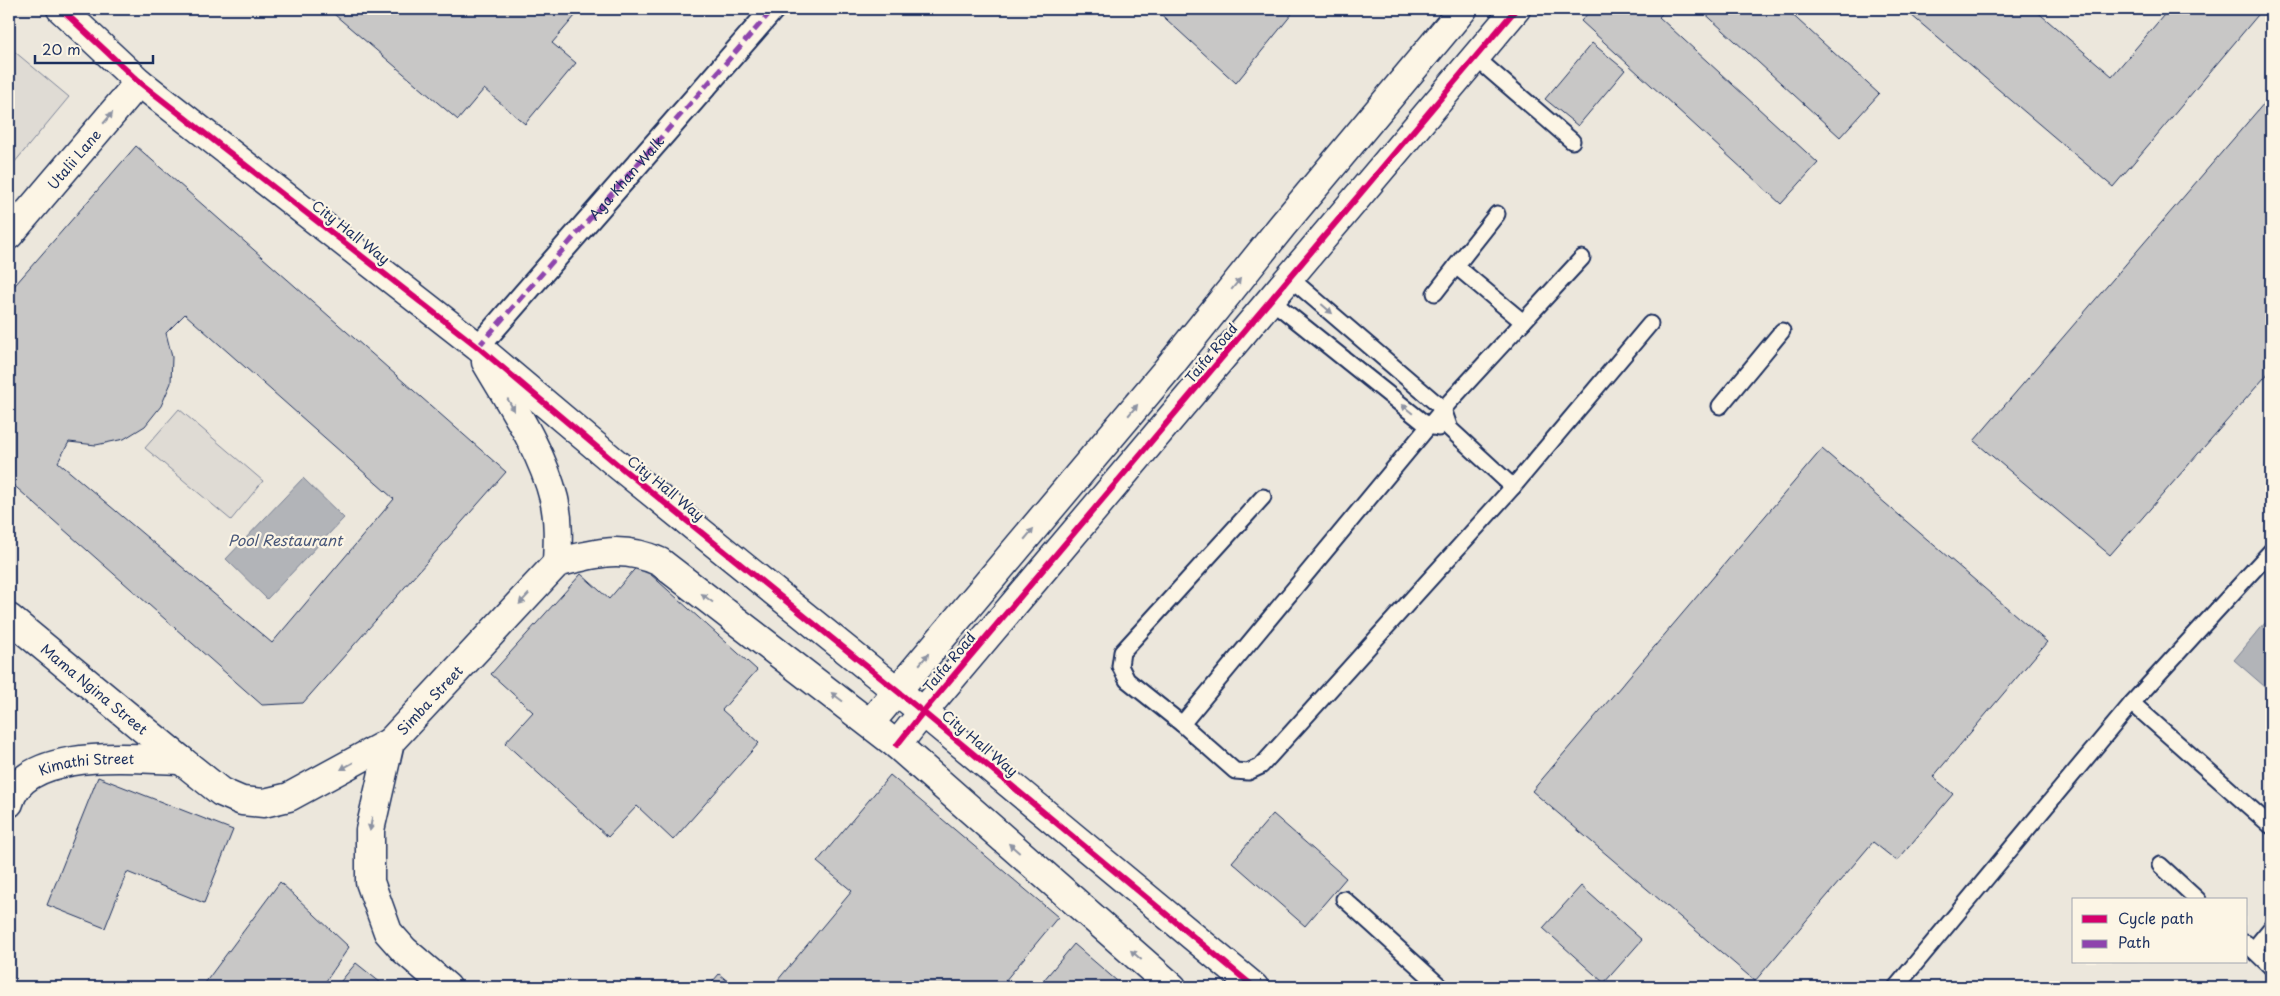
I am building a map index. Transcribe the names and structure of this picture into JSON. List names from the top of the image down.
{
  "streets": {
    "street": [
      "Utalii Lane",
      "Aga Khan Walk",
      "City Hall Way",
      "Taifa Road",
      "Mama Ngina Street",
      "Simba Street",
      "Kimathi Street"
    ]
  },
  "crossings": [
    ["Utalii Lane", "City Hall Way"],
    ["Aga Khan Walk", "City Hall Way"],
    ["City Hall Way", "Taifa Road"],
    ["City Hall Way", "Simba Street"],
    ["Mama Ngina Street", "Simba Street"],
    ["Mama Ngina Street", "Kimathi Street"]
  ],
  "one_way": ["Utalii Lane", "Mama Ngina Street", "Simba Street"],
  "water": ["Pool Restaurant"],
  "legend": ["Cycle path", "Path"],
  "scale_bar": "20 m"
}
